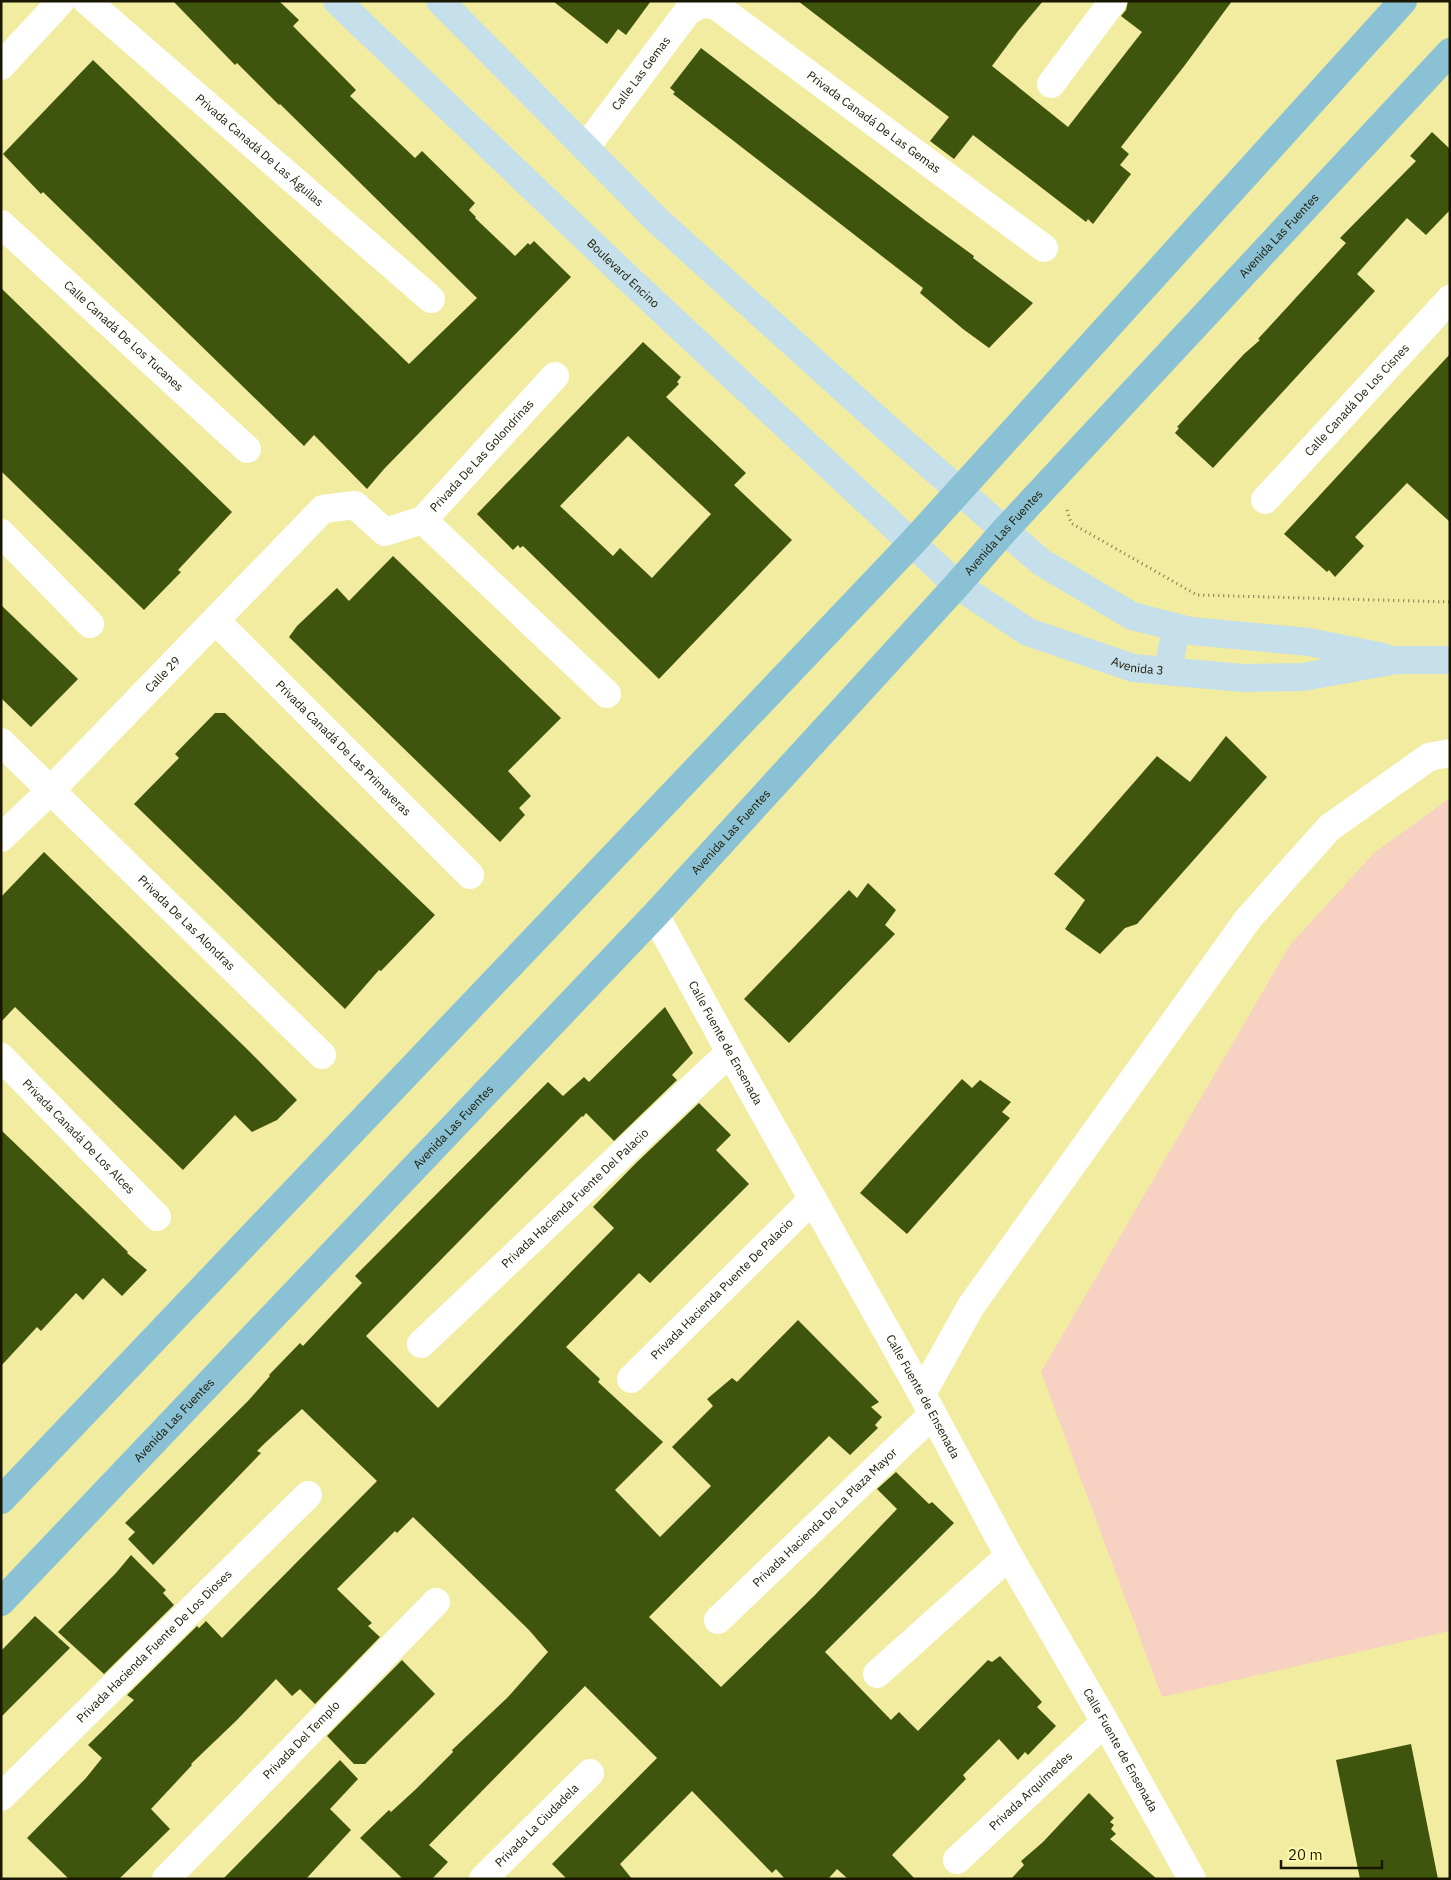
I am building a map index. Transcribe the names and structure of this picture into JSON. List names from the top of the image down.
{
  "streets": {
    "main road": ["Avenida Las Fuentes"],
    "street": [
      "Calle Las Gemas",
      "Privada Canadá De Las Gemas",
      "Privada Canadá De Las Águilas",
      "Boulevard Encino",
      "Calle Canadá De Los Tucanes",
      "Calle Canadá De Los Cisnes",
      "Privada De Las Golondrinas",
      "Avenida 3",
      "Calle 29",
      "Privada Canadá De Las Primaveras",
      "Privada De Las Alondras",
      "Calle Fuente de Ensenada",
      "Privada Canadá De Los Alces",
      "Privada Hacienda Fuente Del Palacio",
      "Privada Hacienda Puente De Palacio",
      "Privada Hacienda De La Plaza Mayor",
      "Privada Hacienda Fuente De Los Dioses",
      "Privada Del Templo",
      "Privada Arquímedes",
      "Privada La Ciudadela"
    ]
  },
  "crossings": [
    ["Calle Las Gemas", "Privada Canadá De Las Gemas"],
    ["Avenida Las Fuentes", "Avenida 3"],
    ["Avenida Las Fuentes", "Calle Fuente de Ensenada"],
    ["Boulevard Encino", "Avenida 3"],
    ["Privada De Las Golondrinas", "Calle 29"],
    ["Calle 29", "Privada Canadá De Las Primaveras"],
    ["Calle 29", "Privada De Las Alondras"],
    ["Calle Fuente de Ensenada", "Privada Hacienda Fuente Del Palacio"],
    ["Calle Fuente de Ensenada", "Privada Hacienda Puente De Palacio"],
    ["Calle Fuente de Ensenada", "Privada Hacienda De La Plaza Mayor"],
    ["Calle Fuente de Ensenada", "Privada Arquímedes"]
  ],
  "scale_bar": "20 m"
}
